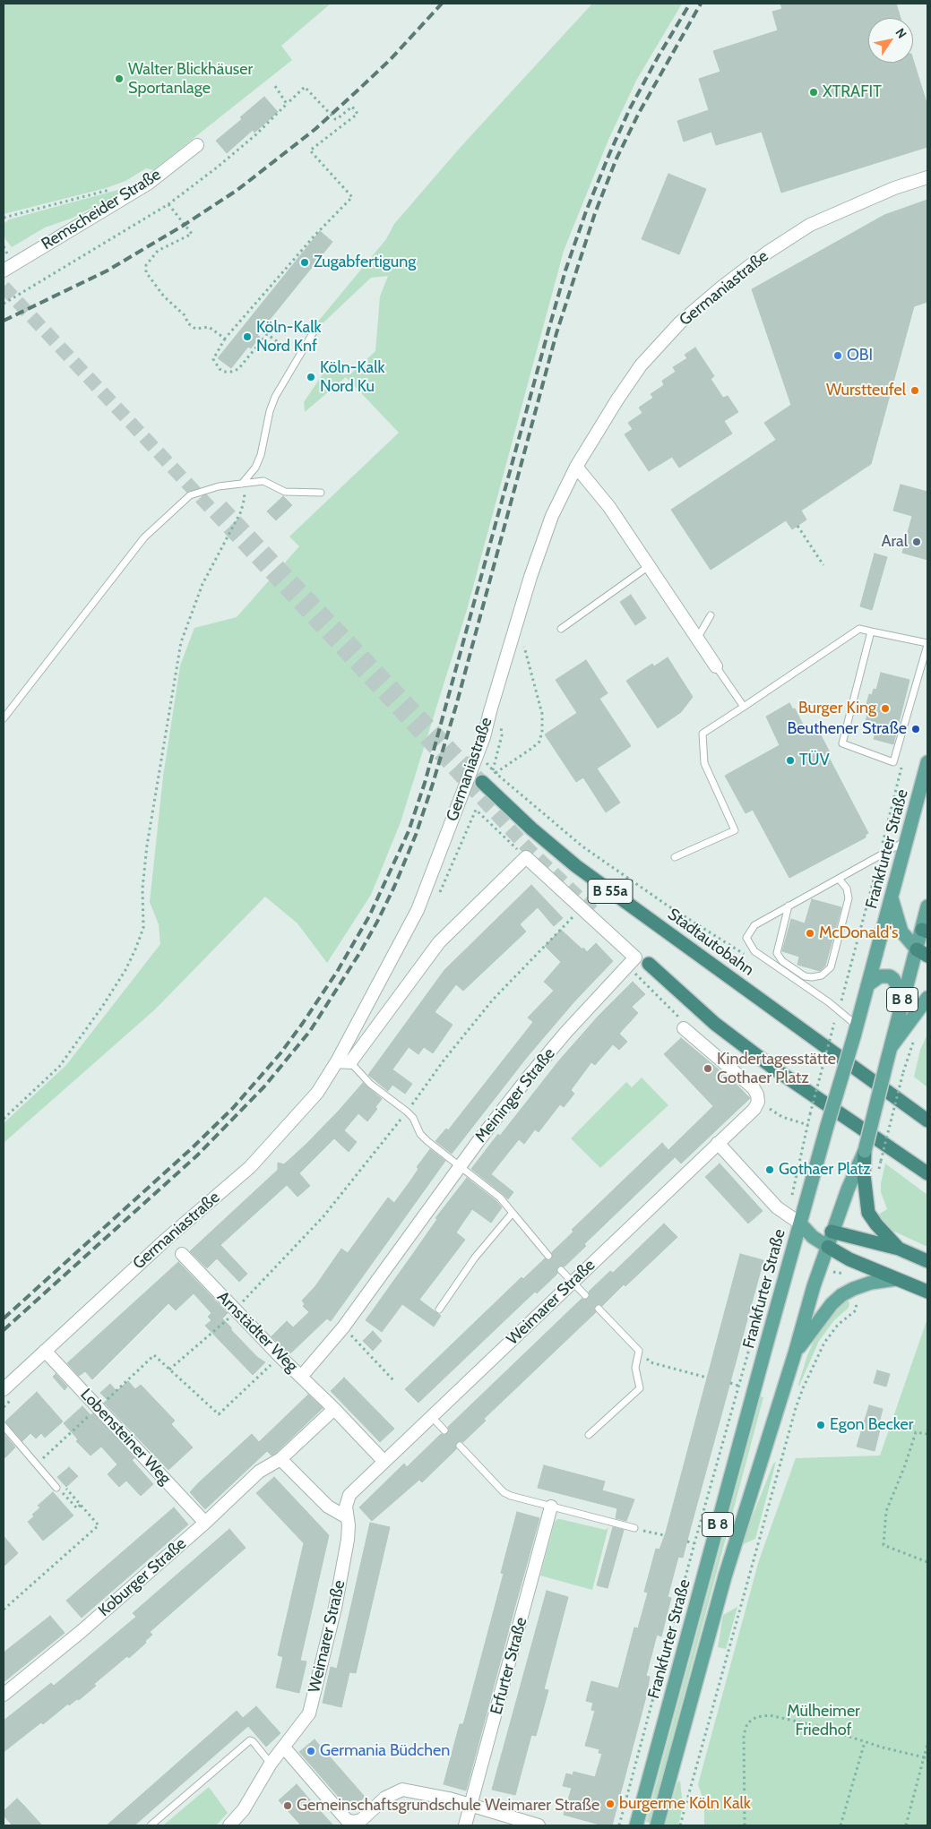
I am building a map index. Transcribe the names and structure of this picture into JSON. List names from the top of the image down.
{
  "streets": {
    "highway": ["B 55a", "Stadtautobahn"],
    "main road": ["Frankfurter Straße", "B 8"],
    "street": [
      "Remscheider Straße",
      "Germaniastraße",
      "Meininger Straße",
      "Weimarer Straße",
      "Arnstädter Weg",
      "Lobensteiner Weg",
      "Koburger Straße",
      "Erfurter Straße"
    ]
  },
  "crossings": [
    ["Germaniastraße", "Lobensteiner Weg"],
    ["Meininger Straße", "Arnstädter Weg"],
    ["Weimarer Straße", "Arnstädter Weg"],
    ["Arnstädter Weg", "Koburger Straße"],
    ["Lobensteiner Weg", "Koburger Straße"]
  ],
  "parks": ["Mülheimer Friedhof"],
  "places": [
    "Walter Blickhäuser Sportanlage",
    "XTRAFIT",
    "Zugabfertigung",
    "Köln-Kalk Nord Knf",
    "OBI",
    "Köln-Kalk Nord Ku",
    "Wurstteufel",
    "Aral",
    "Burger King",
    "Beuthener Straße",
    "TÜV",
    "McDonald's",
    "Kindertagesstätte Gothaer Platz",
    "Gothaer Platz",
    "Egon Becker",
    "Germania Büdchen",
    "burgerme Köln Kalk",
    "Gemeinschaftsgrundschule Weimarer Straße"
  ],
  "north": "top right"
}
